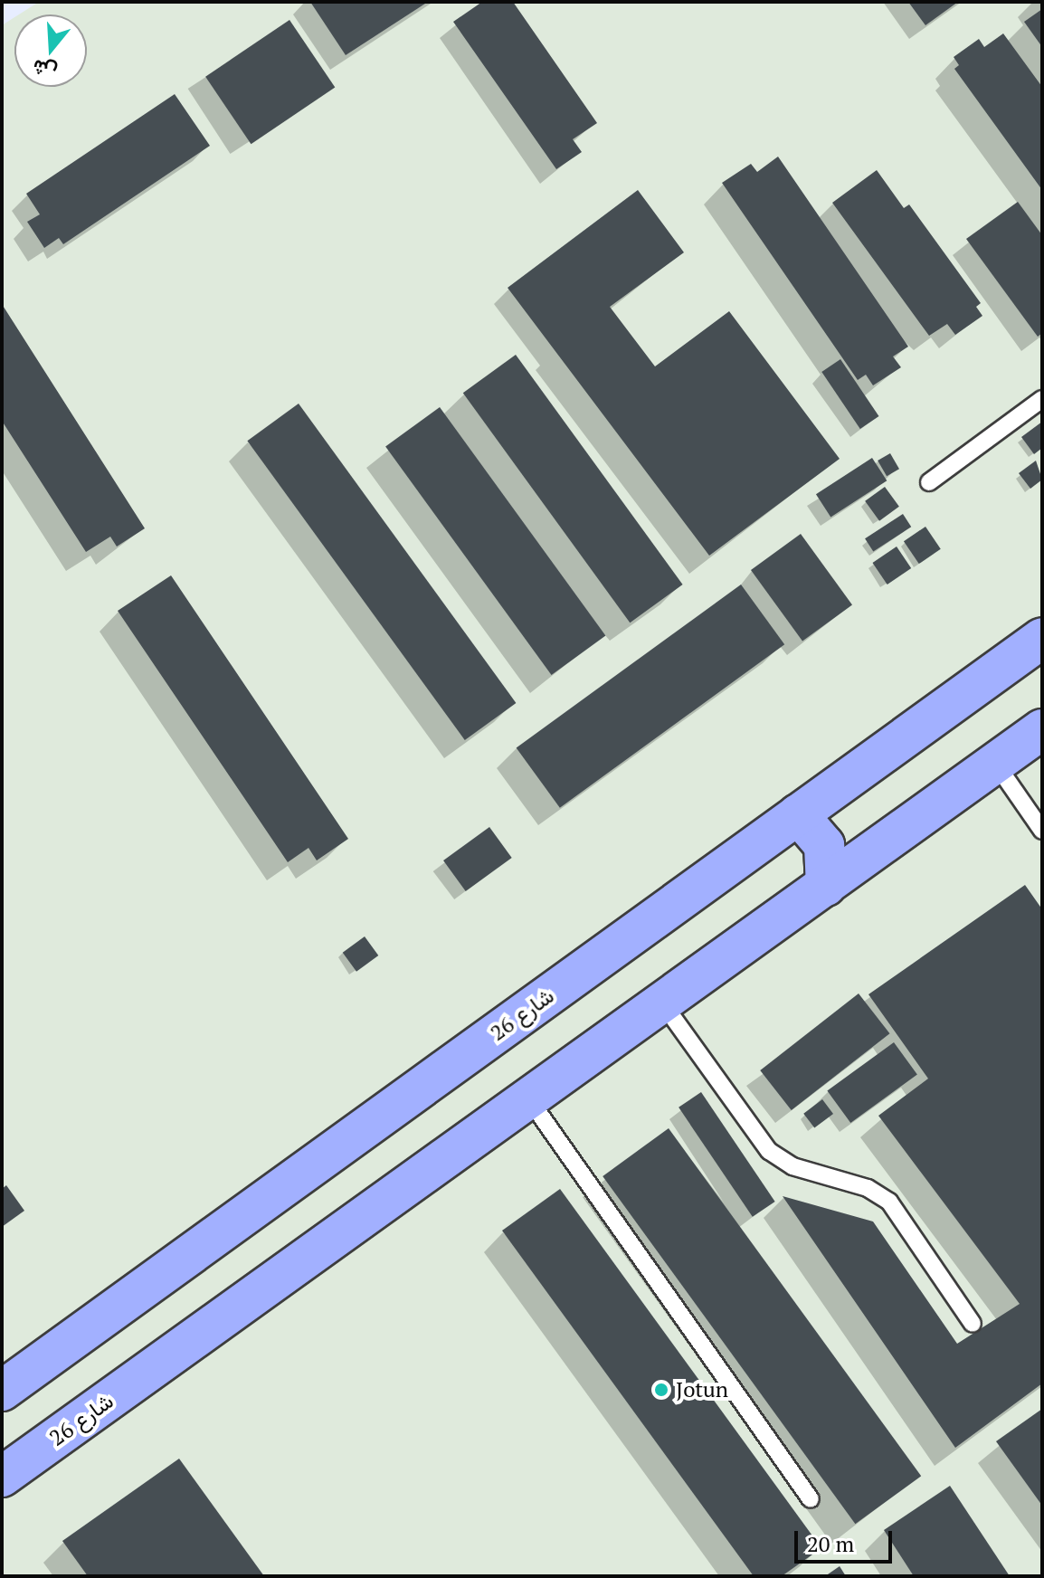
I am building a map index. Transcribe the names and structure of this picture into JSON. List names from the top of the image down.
{
  "streets": {
    "street": ["شارع 26"]
  },
  "places": ["Jotun"],
  "scale_bar": "20 m",
  "north": "bottom"
}
